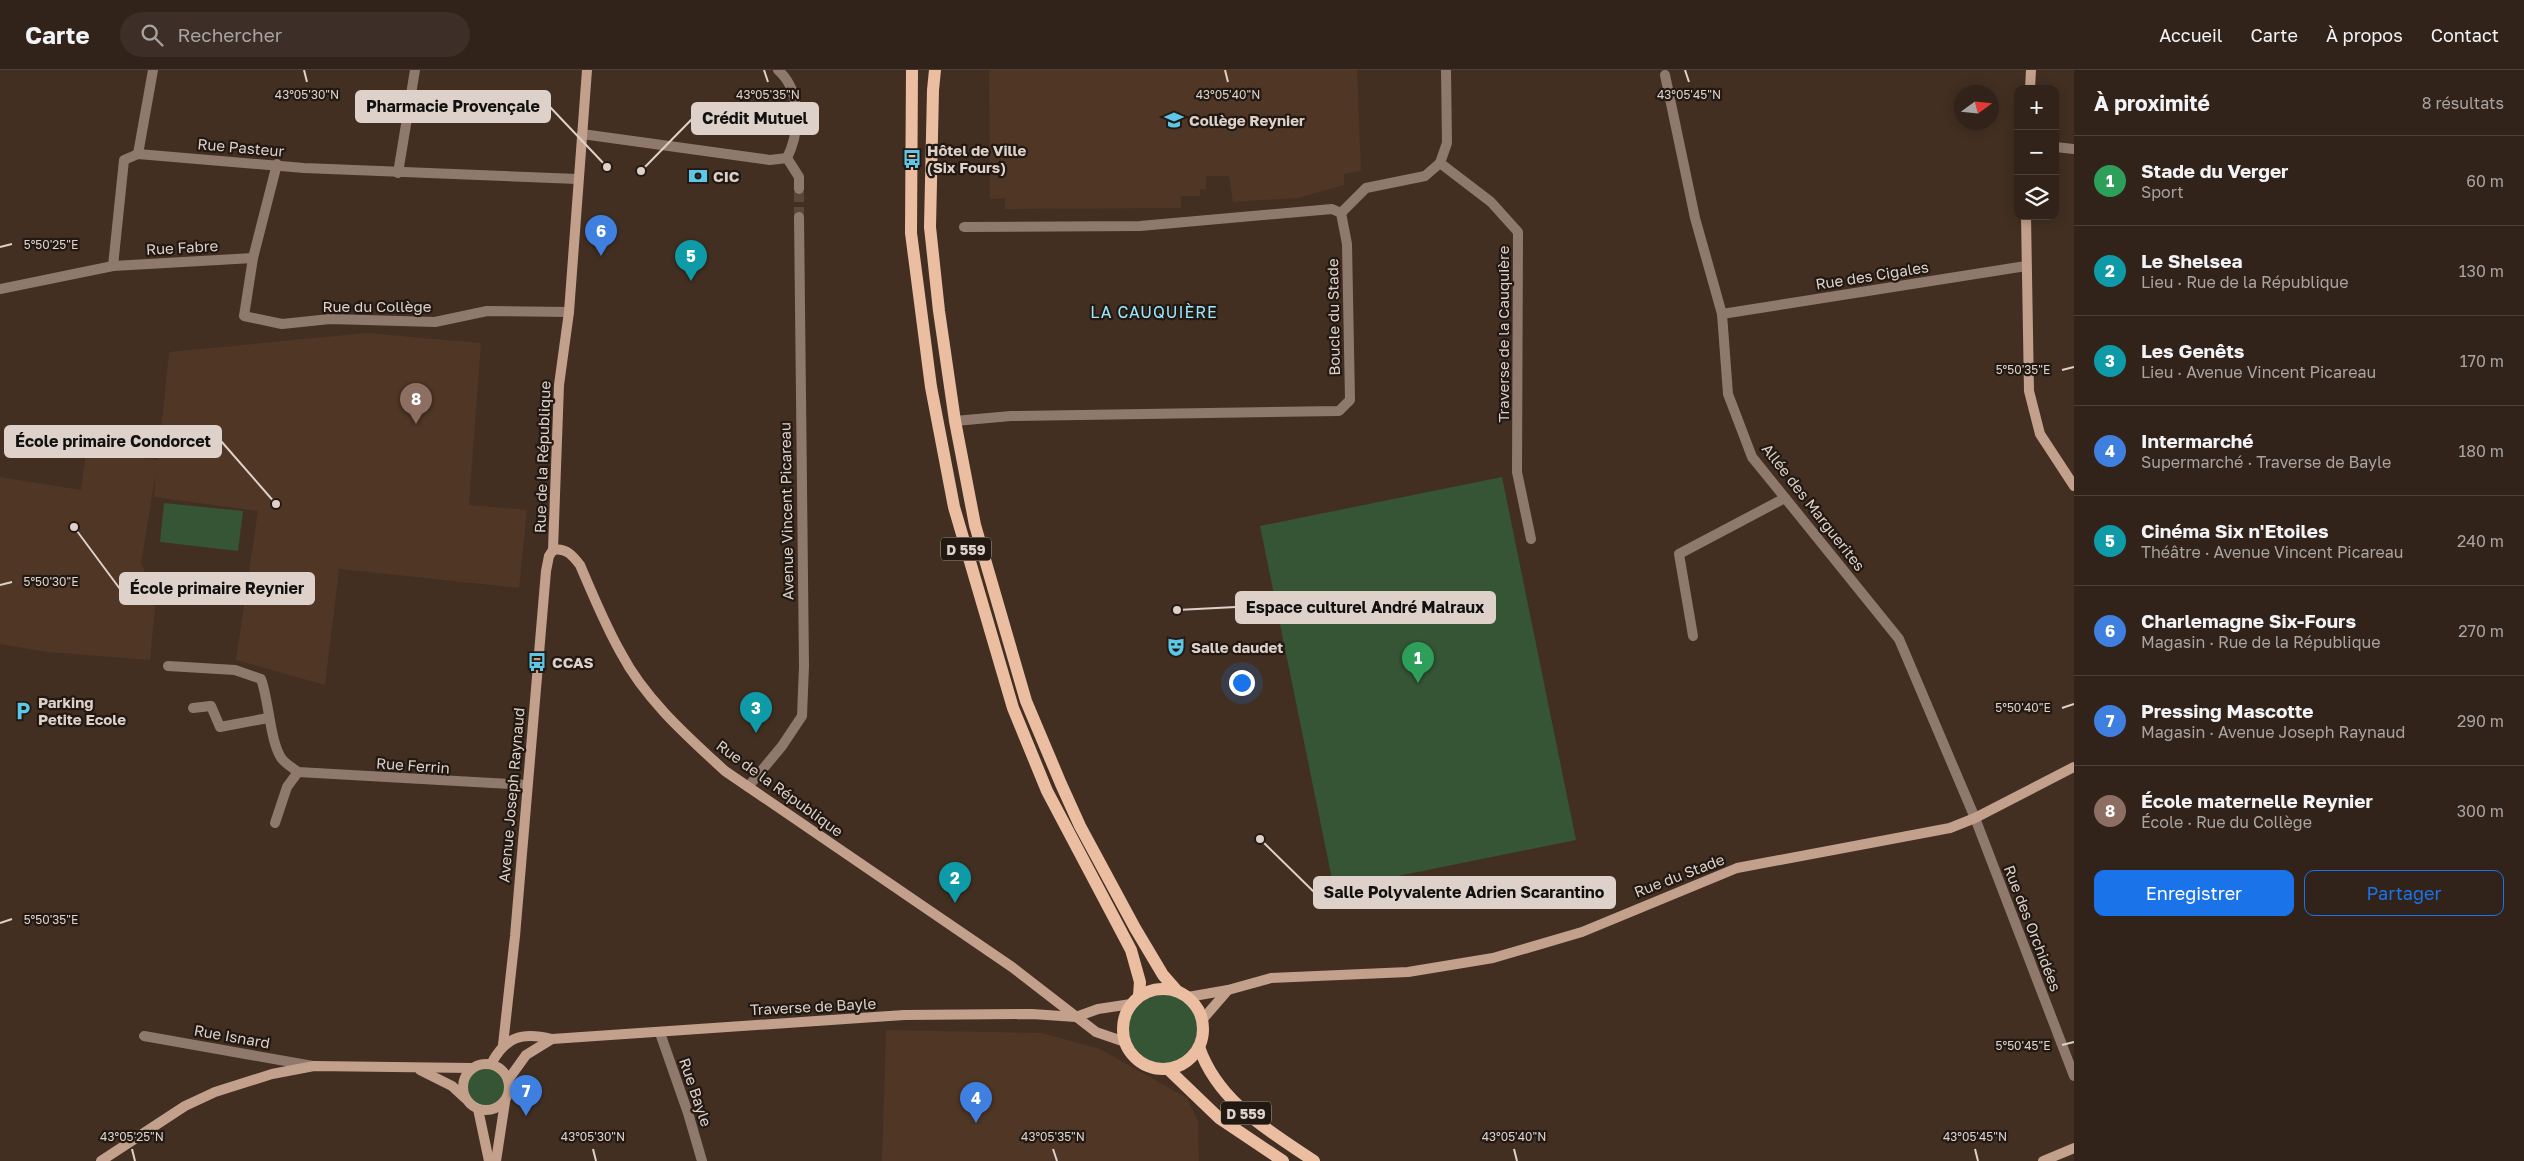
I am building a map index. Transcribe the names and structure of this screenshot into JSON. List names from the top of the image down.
{
  "streets": {
    "main road": [
      "Rue de la République",
      "D 559",
      "Avenue Joseph Raynaud",
      "Rue du Stade",
      "Traverse de Bayle"
    ],
    "street": [
      "Rue Pasteur",
      "Rue Fabre",
      "Rue des Cigales",
      "Rue du Collège",
      "Boucle du Stade",
      "Traverse de la Cauquière",
      "Allée des Marguerites",
      "Avenue Vincent Picareau",
      "Rue Ferrin",
      "Rue des Orchidées",
      "Rue Isnard",
      "Rue Bayle"
    ]
  },
  "crossings": [
    ["Rue Pasteur", "Rue de la République"],
    ["Rue Fabre", "Rue du Collège"],
    ["Rue des Cigales", "Allée des Marguerites"],
    ["Rue du Collège", "Rue de la République"],
    ["Boucle du Stade", "D 559"],
    ["Rue de la République", "Avenue Vincent Picareau"],
    ["Rue de la République", "Avenue Joseph Raynaud"],
    ["Rue de la République", "Traverse de Bayle"],
    ["Allée des Marguerites", "Rue du Stade"],
    ["Allée des Marguerites", "Rue des Orchidées"],
    ["D 559", "Rue du Stade"],
    ["D 559", "Traverse de Bayle"],
    ["Rue Ferrin", "Avenue Joseph Raynaud"],
    ["Avenue Joseph Raynaud", "Traverse de Bayle"],
    ["Rue du Stade", "Rue des Orchidées"],
    ["Rue du Stade", "Traverse de Bayle"],
    ["Traverse de Bayle", "Rue Bayle"]
  ],
  "districts": ["LA CAUQUIÈRE"],
  "places": {
    "school or university": ["Collège Reynier"],
    "bus stop": ["Hôtel de Ville (Six Fours)", "CCAS"],
    "other": [
      "Pharmacie Provençale",
      "Crédit Mutuel",
      "École primaire Condorcet",
      "École primaire Reynier",
      "Espace culturel André Malraux",
      "Salle Polyvalente Adrien Scarantino"
    ],
    "bank": ["CIC"],
    "theatre": ["Salle daudet"],
    "parking": ["Parking Petite Ecole"]
  },
  "north": "right",
  "page": {
    "header": "Carte",
    "search": "Rechercher",
    "nav": [
      "Accueil",
      "Carte",
      "À propos",
      "Contact"
    ],
    "heading": ["À proximité", "8 résultats"],
    "map_buttons": ["+", "−"],
    "list": [
      {
        "mark": "1",
        "name": "Stade du Verger",
        "note": "Sport",
        "value": "60 m"
      },
      {
        "mark": "2",
        "name": "Le Shelsea",
        "note": "Lieu · Rue de la République",
        "value": "130 m"
      },
      {
        "mark": "3",
        "name": "Les Genêts",
        "note": "Lieu · Avenue Vincent Picareau",
        "value": "170 m"
      },
      {
        "mark": "4",
        "name": "Intermarché",
        "note": "Supermarché · Traverse de Bayle",
        "value": "180 m"
      },
      {
        "mark": "5",
        "name": "Cinéma Six n'Etoiles",
        "note": "Théâtre · Avenue Vincent Picareau",
        "value": "240 m"
      },
      {
        "mark": "6",
        "name": "Charlemagne Six-Fours",
        "note": "Magasin · Rue de la République",
        "value": "270 m"
      },
      {
        "mark": "7",
        "name": "Pressing Mascotte",
        "note": "Magasin · Avenue Joseph Raynaud",
        "value": "290 m"
      },
      {
        "mark": "8",
        "name": "École maternelle Reynier",
        "note": "École · Rue du Collège",
        "value": "300 m"
      }
    ],
    "pins": [
      "6",
      "5",
      "8",
      "1",
      "3",
      "2",
      "7",
      "4"
    ],
    "buttons": ["Enregistrer", "Partager"]
  },
  "coordinates": [
    "43°05'30\"N",
    "43°05'35\"N",
    "43°05'40\"N",
    "43°05'45\"N",
    "5°50'25\"E",
    "5°50'35\"E",
    "5°50'30\"E",
    "5°50'40\"E",
    "5°50'45\"E",
    "43°05'25\"N"
  ]
}
